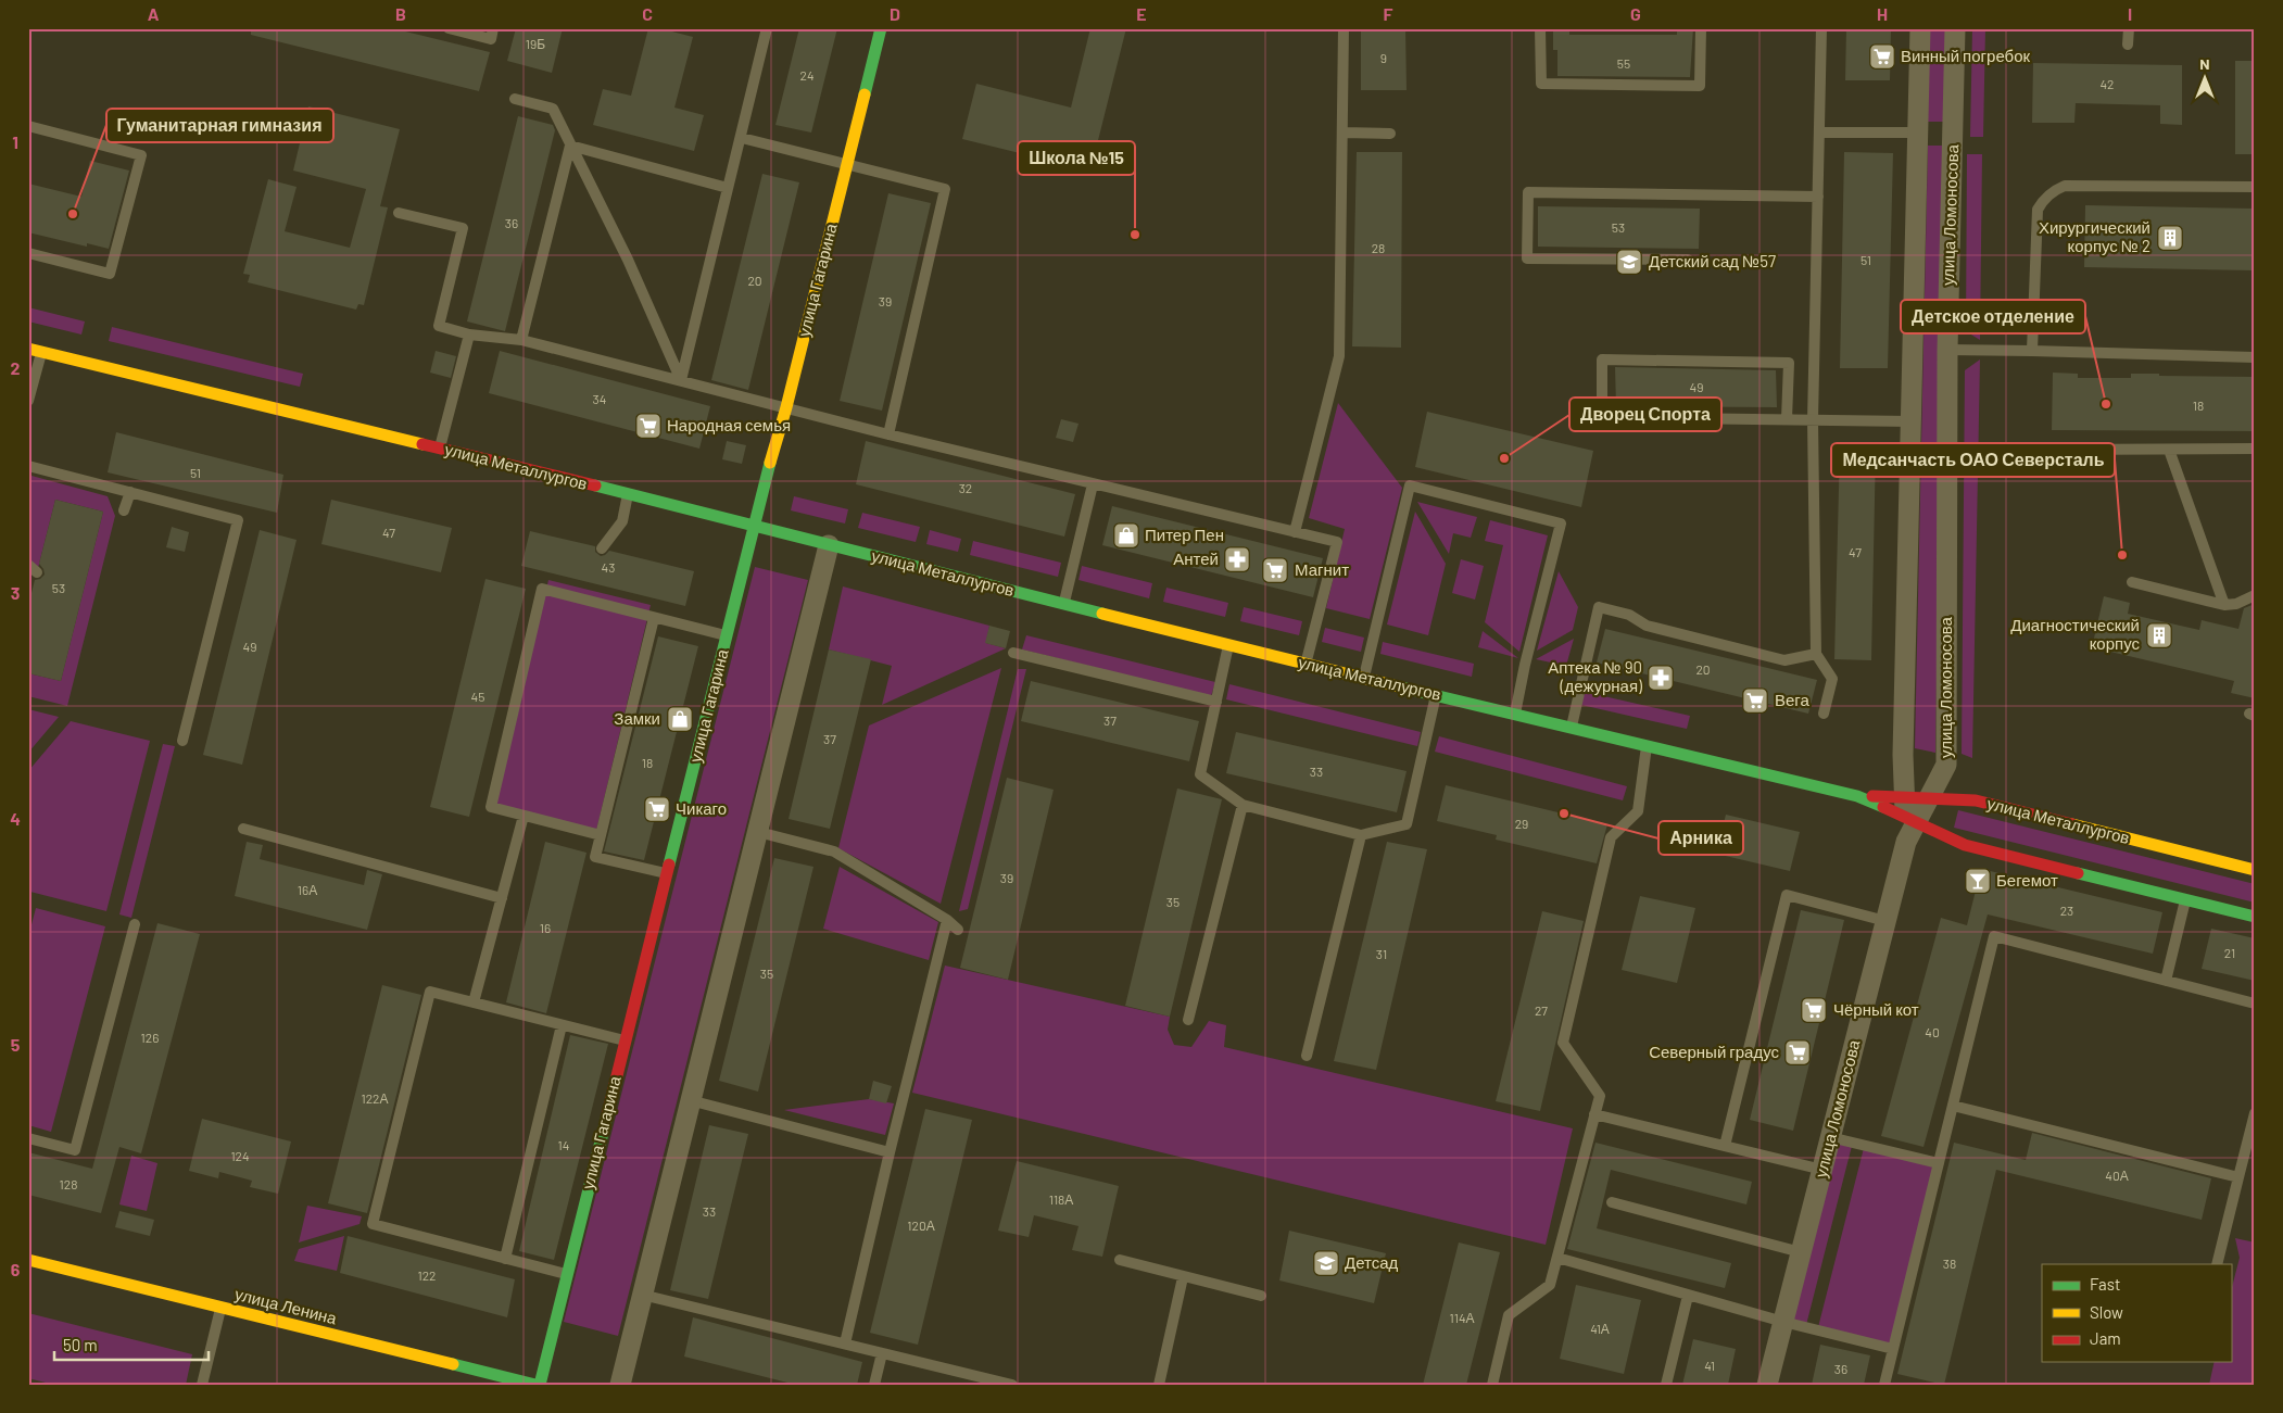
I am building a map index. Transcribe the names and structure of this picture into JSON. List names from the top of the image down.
{
  "streets": {
    "street": [
      "улица Ломоносова",
      "улица Гагарина",
      "улица Металлургов",
      "улица Ленина"
    ]
  },
  "crossings": [
    ["улица Ломоносова", "улица Металлургов"],
    ["улица Гагарина", "улица Металлургов"],
    ["улица Гагарина", "улица Ленина"]
  ],
  "places": {
    "supermarket": [
      "Винный погребок",
      "Народная семья",
      "Магнит",
      "Вега",
      "Чикаго",
      "Чёрный кот",
      "Северный градус"
    ],
    "other": [
      "Гуманитарная гимназия",
      "Школа №15",
      "Детское отделение",
      "Дворец Спорта",
      "Медсанчасть ОАО Северсталь",
      "Арника"
    ],
    "building": ["Хирургический корпус № 2", "Диагностический корпус"],
    "school or university": ["Детский сад №57", "Детсад"],
    "shop": ["Питер Пен", "Замки"],
    "pharmacy": ["Антей", "Аптека № 90 (дежурная)"],
    "bar": ["Бегемот"]
  },
  "house_numbers": [
    "19Б",
    "9",
    "55",
    "24",
    "42",
    "36",
    "53",
    "28",
    "51",
    "20",
    "39",
    "49",
    "34",
    "18",
    "51",
    "32",
    "47",
    "47",
    "43",
    "53",
    "49",
    "20",
    "45",
    "37",
    "37",
    "18",
    "33",
    "29",
    "39",
    "16А",
    "35",
    "23",
    "16",
    "21",
    "31",
    "35",
    "27",
    "40",
    "126",
    "122А",
    "14",
    "124",
    "40А",
    "128",
    "118А",
    "33",
    "120А",
    "38",
    "122",
    "114А",
    "41А",
    "41",
    "36"
  ],
  "legend": ["Fast", "Slow", "Jam"],
  "scale_bar": "50 m",
  "north": "top",
  "grid": {
    "columns": [
      "A",
      "B",
      "C",
      "D",
      "E",
      "F",
      "G",
      "H",
      "I"
    ],
    "rows": [
      "1",
      "2",
      "3",
      "4",
      "5",
      "6"
    ]
  }
}
